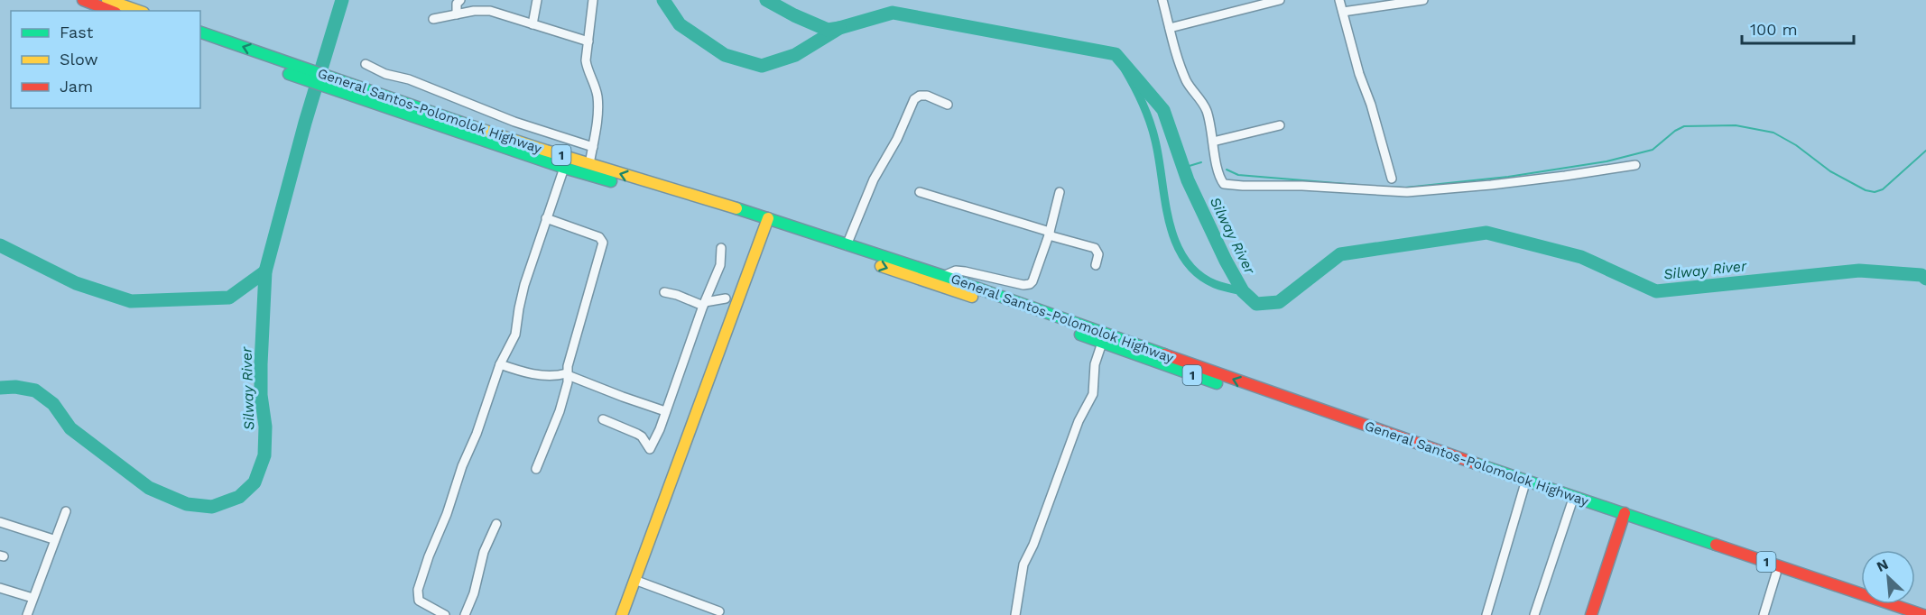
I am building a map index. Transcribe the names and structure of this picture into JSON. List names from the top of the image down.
{
  "streets": {
    "main road": ["General Santos-Polomolok Highway", "1"]
  },
  "crossings": [
    ["General Santos-Polomolok Highway", "1"]
  ],
  "water": ["Silway River"],
  "legend": ["Fast", "Slow", "Jam"],
  "scale_bar": "100 m",
  "north": "top left"
}
